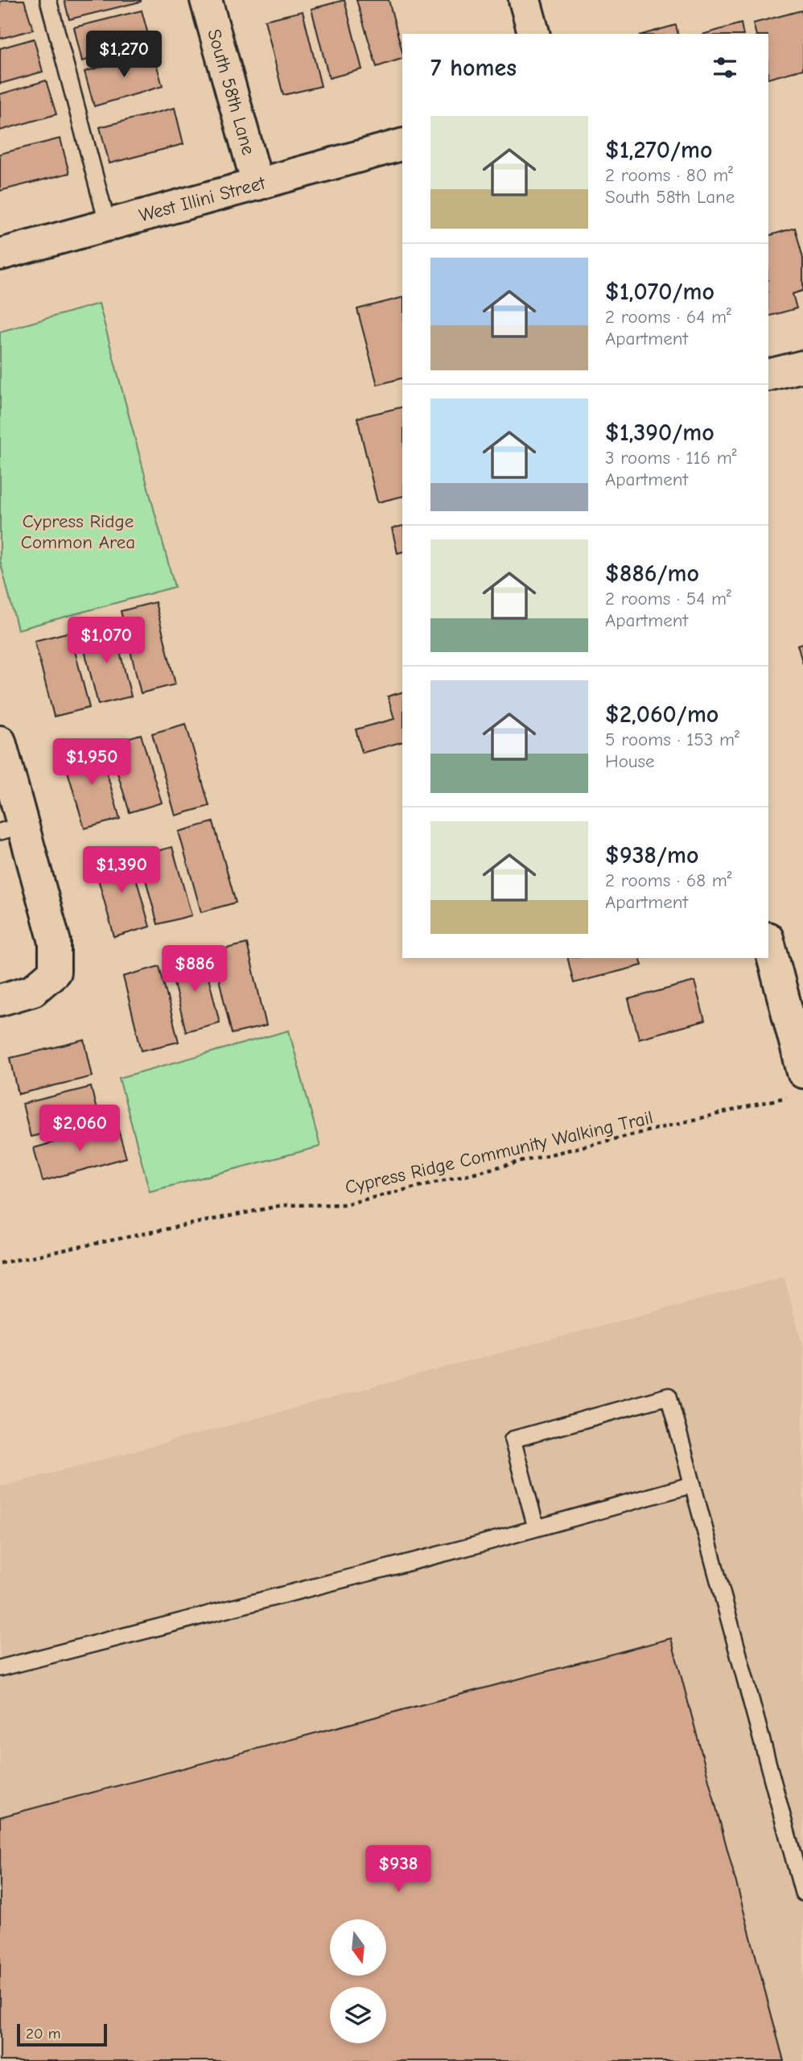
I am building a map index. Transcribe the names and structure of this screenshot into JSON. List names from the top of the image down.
{
  "streets": {
    "street": ["South 58th Lane", "West Illini Street"],
    "path": ["Cypress Ridge Community Walking Trail"]
  },
  "crossings": [
    ["South 58th Lane", "West Illini Street"]
  ],
  "parks": ["Cypress Ridge Common Area"],
  "scale_bar": "20 m",
  "north": "bottom",
  "page": {
    "price": [
      "$1,270",
      "$1,070",
      "$1,950",
      "$1,390",
      "$886",
      "$2,060",
      "$938"
    ],
    "heading": "7 homes",
    "list": [
      {
        "name": "$1,270/mo",
        "note": "2 rooms · 80 m² · South 58th Lane"
      },
      {
        "name": "$1,070/mo",
        "note": "2 rooms · 64 m² · Apartment"
      },
      {
        "name": "$1,390/mo",
        "note": "3 rooms · 116 m² · Apartment"
      },
      {
        "name": "$886/mo",
        "note": "2 rooms · 54 m² · Apartment"
      },
      {
        "name": "$2,060/mo",
        "note": "5 rooms · 153 m² · House"
      },
      {
        "name": "$938/mo",
        "note": "2 rooms · 68 m² · Apartment"
      }
    ],
    "scale": "20 m"
  }
}
